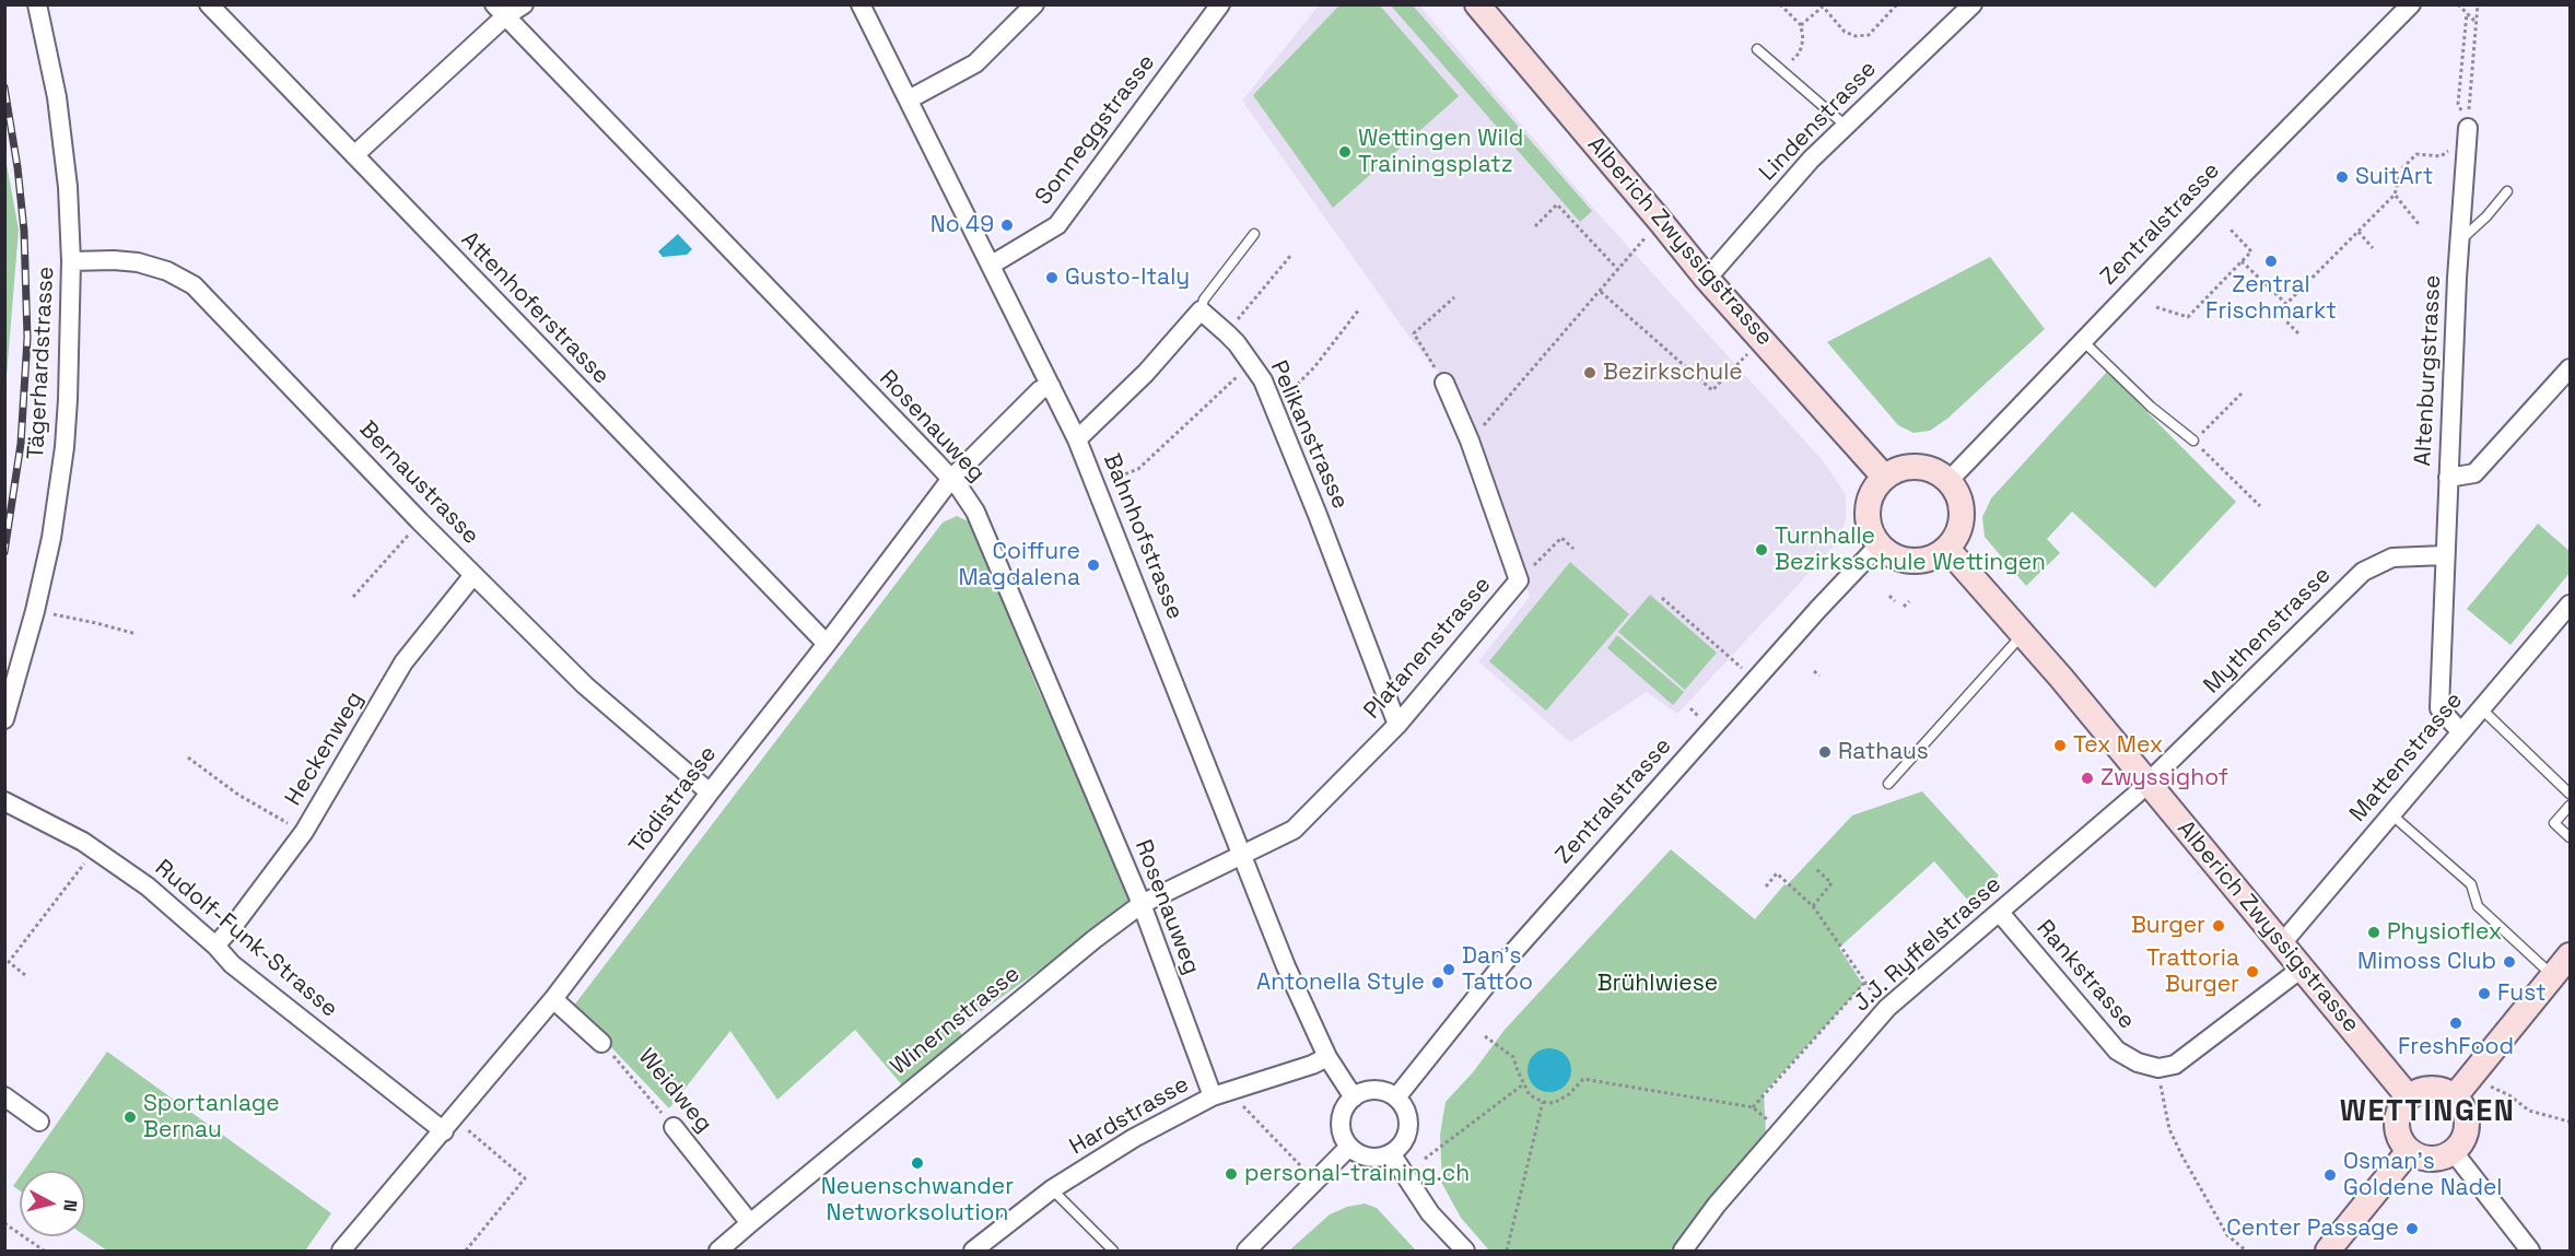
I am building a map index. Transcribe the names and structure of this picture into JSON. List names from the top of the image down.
{
  "streets": {
    "street": [
      "Lindenstrasse",
      "Sonneggstrasse",
      "Zentralstrasse",
      "Alberich Zwyssigstrasse",
      "Attenhoferstrasse",
      "Tägerhardstrasse",
      "Altenburgstrasse",
      "Rosenauweg",
      "Pelikanstrasse",
      "Bernaustrasse",
      "Bahnhofstrasse",
      "Mythenstrasse",
      "Platanenstrasse",
      "Heckenweg",
      "Mattenstrasse",
      "Tödistrasse",
      "Rudolf-Funk-Strasse",
      "J.J. Ryffelstrasse",
      "Rankstrasse",
      "Winernstrasse",
      "Weidweg",
      "Hardstrasse"
    ]
  },
  "crossings": [
    ["Lindenstrasse", "Alberich Zwyssigstrasse"],
    ["Sonneggstrasse", "Bahnhofstrasse"],
    ["Zentralstrasse", "Alberich Zwyssigstrasse"],
    ["Zentralstrasse", "Bahnhofstrasse"],
    ["Alberich Zwyssigstrasse", "Mythenstrasse"],
    ["Alberich Zwyssigstrasse", "Mattenstrasse"],
    ["Alberich Zwyssigstrasse", "J.J. Ryffelstrasse"],
    ["Attenhoferstrasse", "Tödistrasse"],
    ["Tägerhardstrasse", "Bernaustrasse"],
    ["Altenburgstrasse", "Mythenstrasse"],
    ["Altenburgstrasse", "Mattenstrasse"],
    ["Rosenauweg", "Tödistrasse"],
    ["Rosenauweg", "Winernstrasse"],
    ["Rosenauweg", "Hardstrasse"],
    ["Pelikanstrasse", "Platanenstrasse"],
    ["Bernaustrasse", "Heckenweg"],
    ["Bernaustrasse", "Tödistrasse"],
    ["Bahnhofstrasse", "Platanenstrasse"],
    ["Bahnhofstrasse", "Tödistrasse"],
    ["Bahnhofstrasse", "Winernstrasse"],
    ["Bahnhofstrasse", "Hardstrasse"],
    ["Mythenstrasse", "J.J. Ryffelstrasse"],
    ["Platanenstrasse", "Winernstrasse"],
    ["Heckenweg", "Rudolf-Funk-Strasse"],
    ["Tödistrasse", "Rudolf-Funk-Strasse"],
    ["J.J. Ryffelstrasse", "Rankstrasse"],
    ["Winernstrasse", "Weidweg"]
  ],
  "districts": ["WETTINGEN"],
  "parks": ["Brühlwiese"],
  "places": [
    "Wettingen Wild Trainingsplatz",
    "SuitArt",
    "No 49",
    "Zentral Frischmarkt",
    "Gusto-Italy",
    "Bezirkschule",
    "Turnhalle Bezirksschule Wettingen",
    "Coiffure Magdalena",
    "Tex Mex",
    "Rathaus",
    "Zwyssighof",
    "Burger",
    "Physioflex",
    "Mimoss Club",
    "Dan's Tattoo",
    "Trattoria Burger",
    "Antonella Style",
    "Fust",
    "FreshFood",
    "Sportanlage Bernau",
    "Neuenschwander Networksolution",
    "personal-training.ch",
    "Osman's Goldene Nadel",
    "Center Passage"
  ],
  "north": "right"
}
